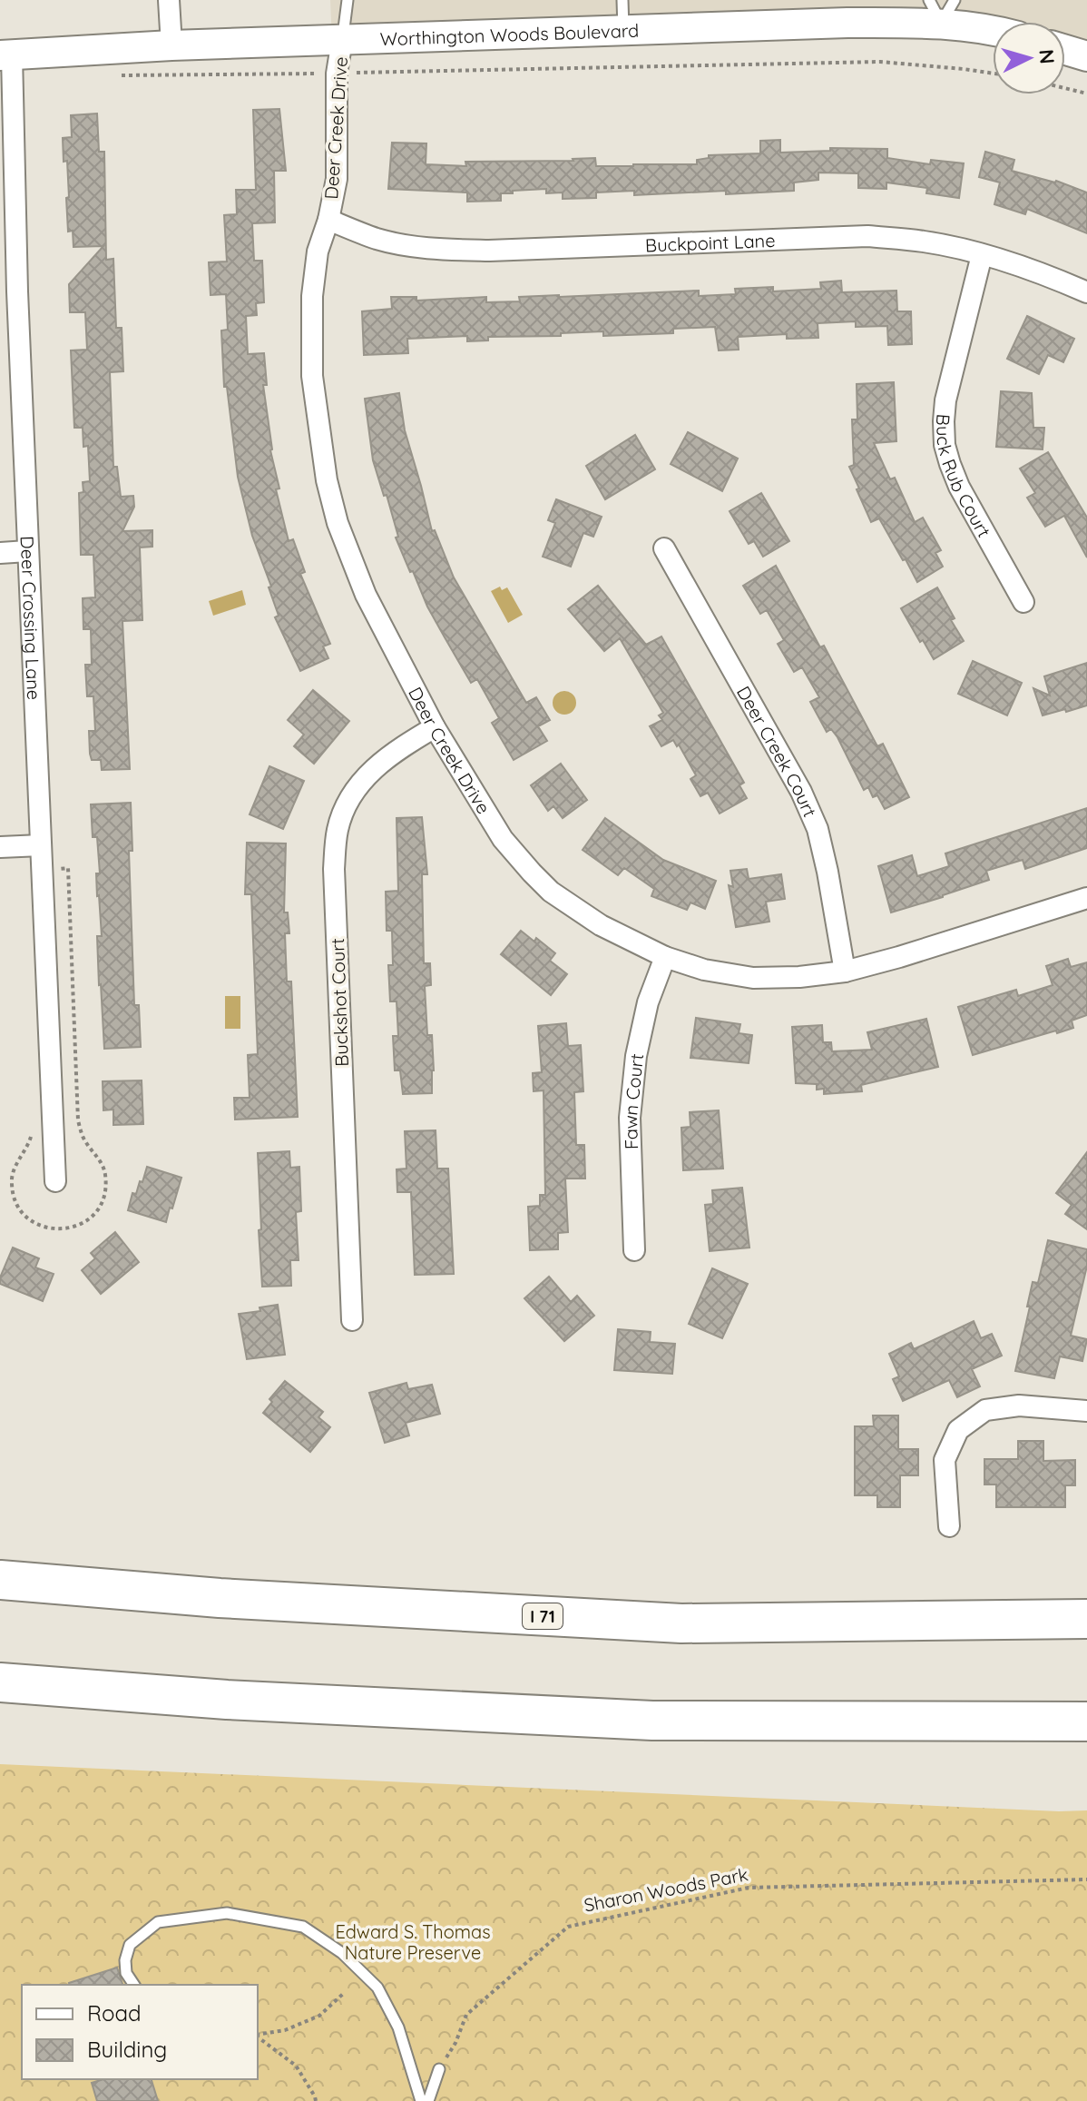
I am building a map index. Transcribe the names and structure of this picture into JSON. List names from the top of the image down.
{
  "streets": {
    "highway": ["I 71"],
    "main road": ["Worthington Woods Boulevard"],
    "street": [
      "Deer Creek Drive",
      "Buckpoint Lane",
      "Buck Rub Court",
      "Deer Crossing Lane",
      "Deer Creek Court",
      "Buckshot Court",
      "Fawn Court"
    ],
    "path": ["Sharon Woods Park"]
  },
  "crossings": [
    ["Worthington Woods Boulevard", "Deer Creek Drive"],
    ["Worthington Woods Boulevard", "Deer Crossing Lane"],
    ["Deer Creek Drive", "Buckpoint Lane"],
    ["Deer Creek Drive", "Deer Creek Court"],
    ["Deer Creek Drive", "Buckshot Court"],
    ["Deer Creek Drive", "Fawn Court"],
    ["Buckpoint Lane", "Buck Rub Court"]
  ],
  "parks": ["Edward S. Thomas Nature Preserve"],
  "legend": ["Road", "Building"],
  "north": "right"
}
